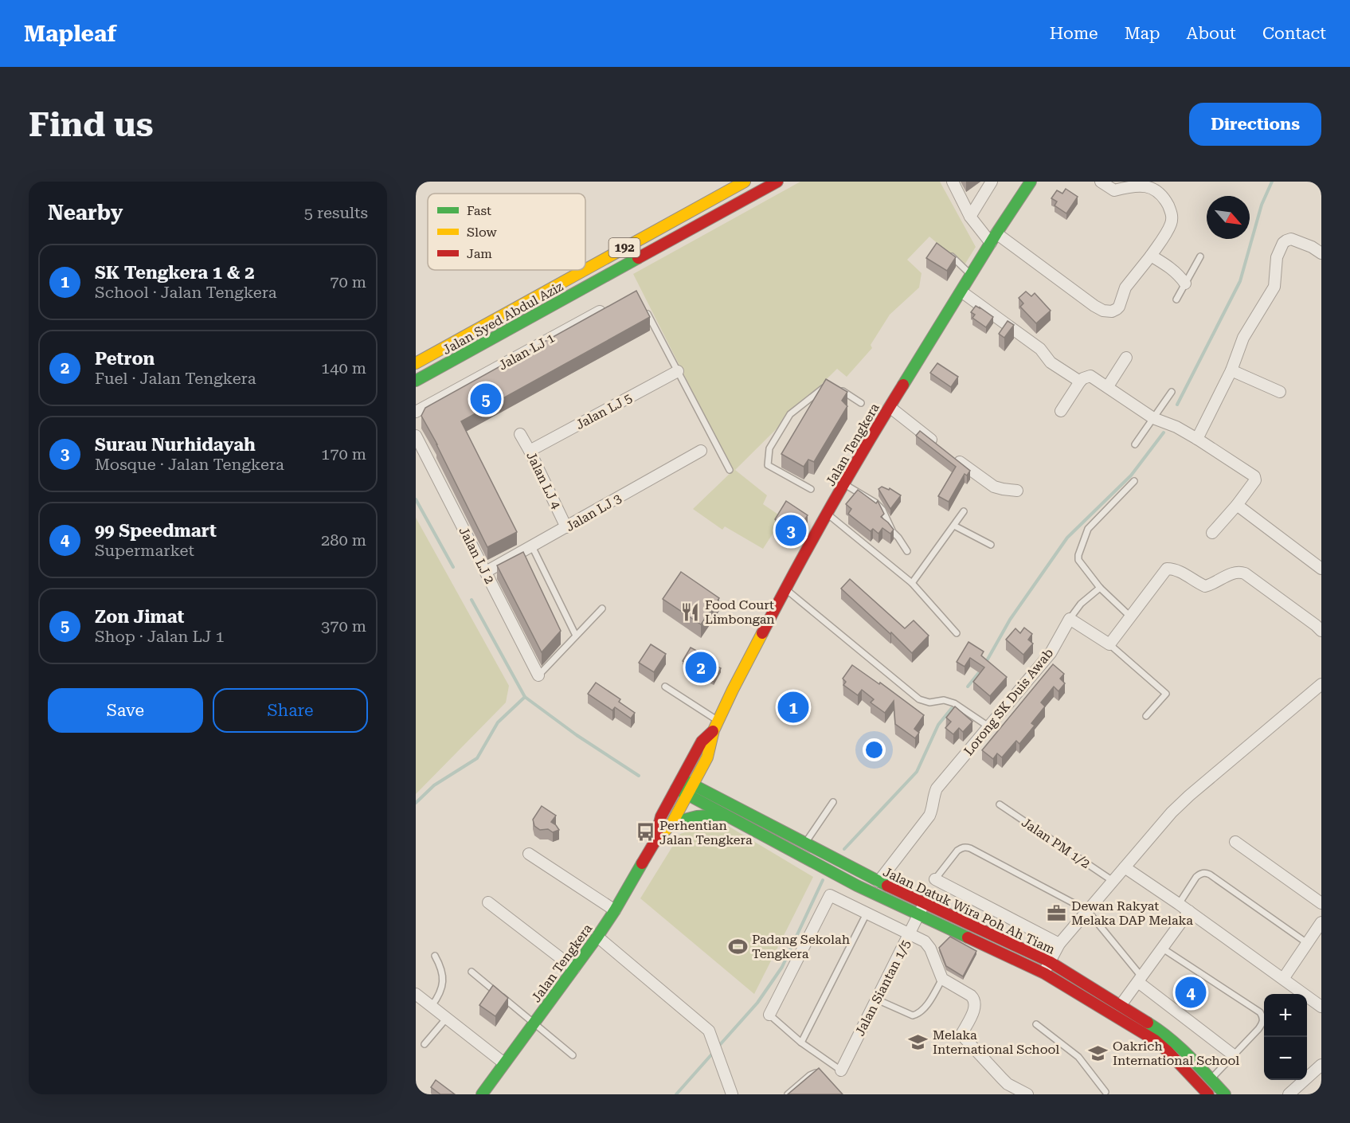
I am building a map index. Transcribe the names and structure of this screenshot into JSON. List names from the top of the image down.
{
  "streets": {
    "main road": [
      "192",
      "Jalan Syed Abdul Aziz",
      "Jalan Tengkera",
      "Jalan Datuk Wira Poh Ah Tiam"
    ],
    "street": [
      "Jalan LJ 1",
      "Jalan LJ 5",
      "Jalan LJ 4",
      "Jalan LJ 3",
      "Jalan LJ 2",
      "Lorong SK Duis Awab",
      "Jalan Siantan 1/5"
    ],
    "lane": ["Jalan PM 1/2"]
  },
  "crossings": [
    ["Jalan LJ 5", "Jalan LJ 4"],
    ["Jalan Tengkera", "Jalan Datuk Wira Poh Ah Tiam"],
    ["Jalan LJ 4", "Jalan LJ 3"],
    ["Jalan LJ 3", "Jalan LJ 2"],
    ["Lorong SK Duis Awab", "Jalan Datuk Wira Poh Ah Tiam"],
    ["Jalan Datuk Wira Poh Ah Tiam", "Jalan Siantan 1/5"]
  ],
  "places": {
    "restaurant": ["Food Court Limbongan"],
    "bus stop": ["Perhentian Jalan Tengkera"],
    "office": ["Dewan Rakyat Melaka DAP Melaka"],
    "sports": ["Padang Sekolah Tengkera"],
    "school or university": ["Melaka International School", "Oakrich International School"]
  },
  "legend": ["Fast", "Slow", "Jam"],
  "north": "bottom right",
  "page": {
    "header": "Mapleaf",
    "nav": [
      "Home",
      "Map",
      "About",
      "Contact"
    ],
    "buttons": [
      "Directions",
      ["Save", "Share"]
    ],
    "title": "Find us",
    "heading": ["Nearby", "5 results"],
    "list": [
      {
        "mark": "1",
        "name": "SK Tengkera 1 & 2",
        "note": "School · Jalan Tengkera",
        "value": "70 m"
      },
      {
        "mark": "2",
        "name": "Petron",
        "note": "Fuel · Jalan Tengkera",
        "value": "140 m"
      },
      {
        "mark": "3",
        "name": "Surau Nurhidayah",
        "note": "Mosque · Jalan Tengkera",
        "value": "170 m"
      },
      {
        "mark": "4",
        "name": "99 Speedmart",
        "note": "Supermarket",
        "value": "280 m"
      },
      {
        "mark": "5",
        "name": "Zon Jimat",
        "note": "Shop · Jalan LJ 1",
        "value": "370 m"
      }
    ],
    "pins": [
      "5",
      "3",
      "2",
      "1",
      "4"
    ],
    "map_buttons": ["+", "−"]
  }
}
